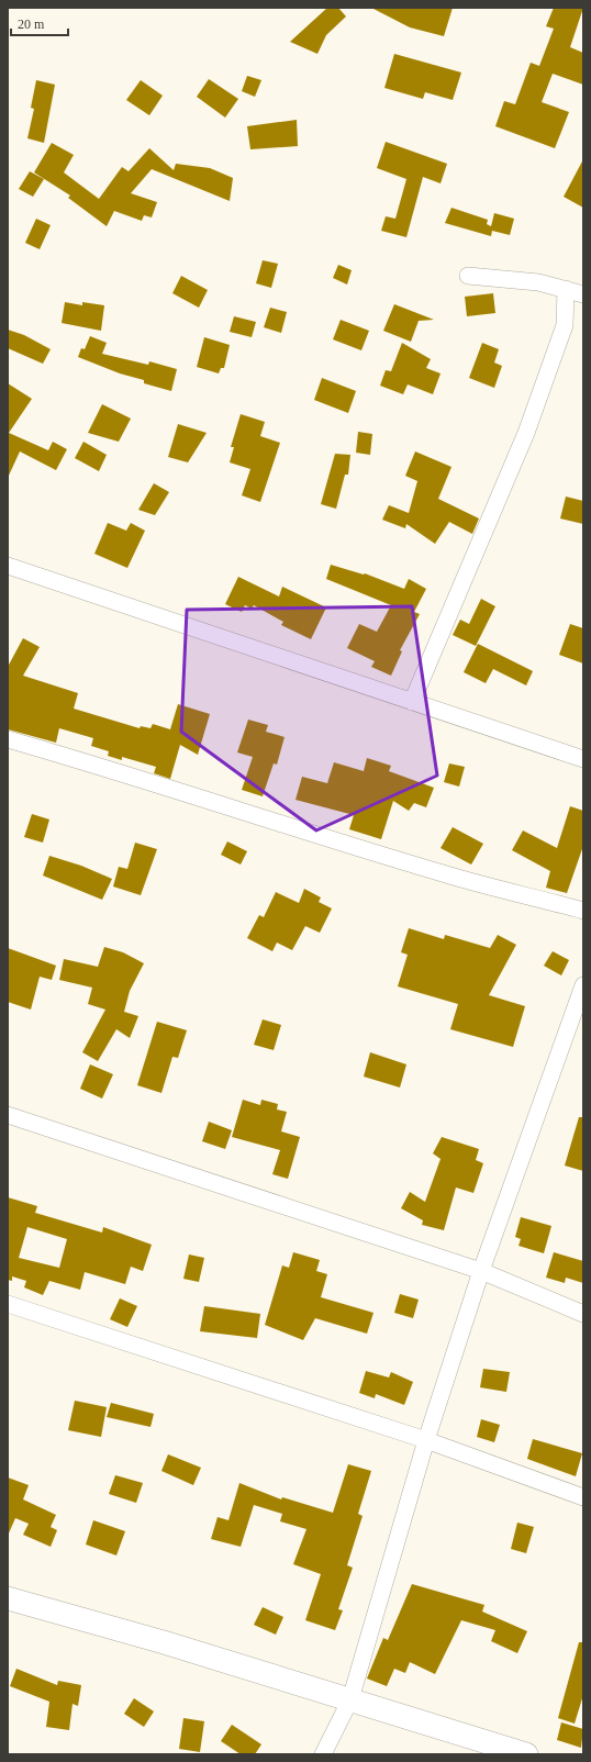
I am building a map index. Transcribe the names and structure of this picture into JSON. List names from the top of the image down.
{
  "scale_bar": "20 m"
}
